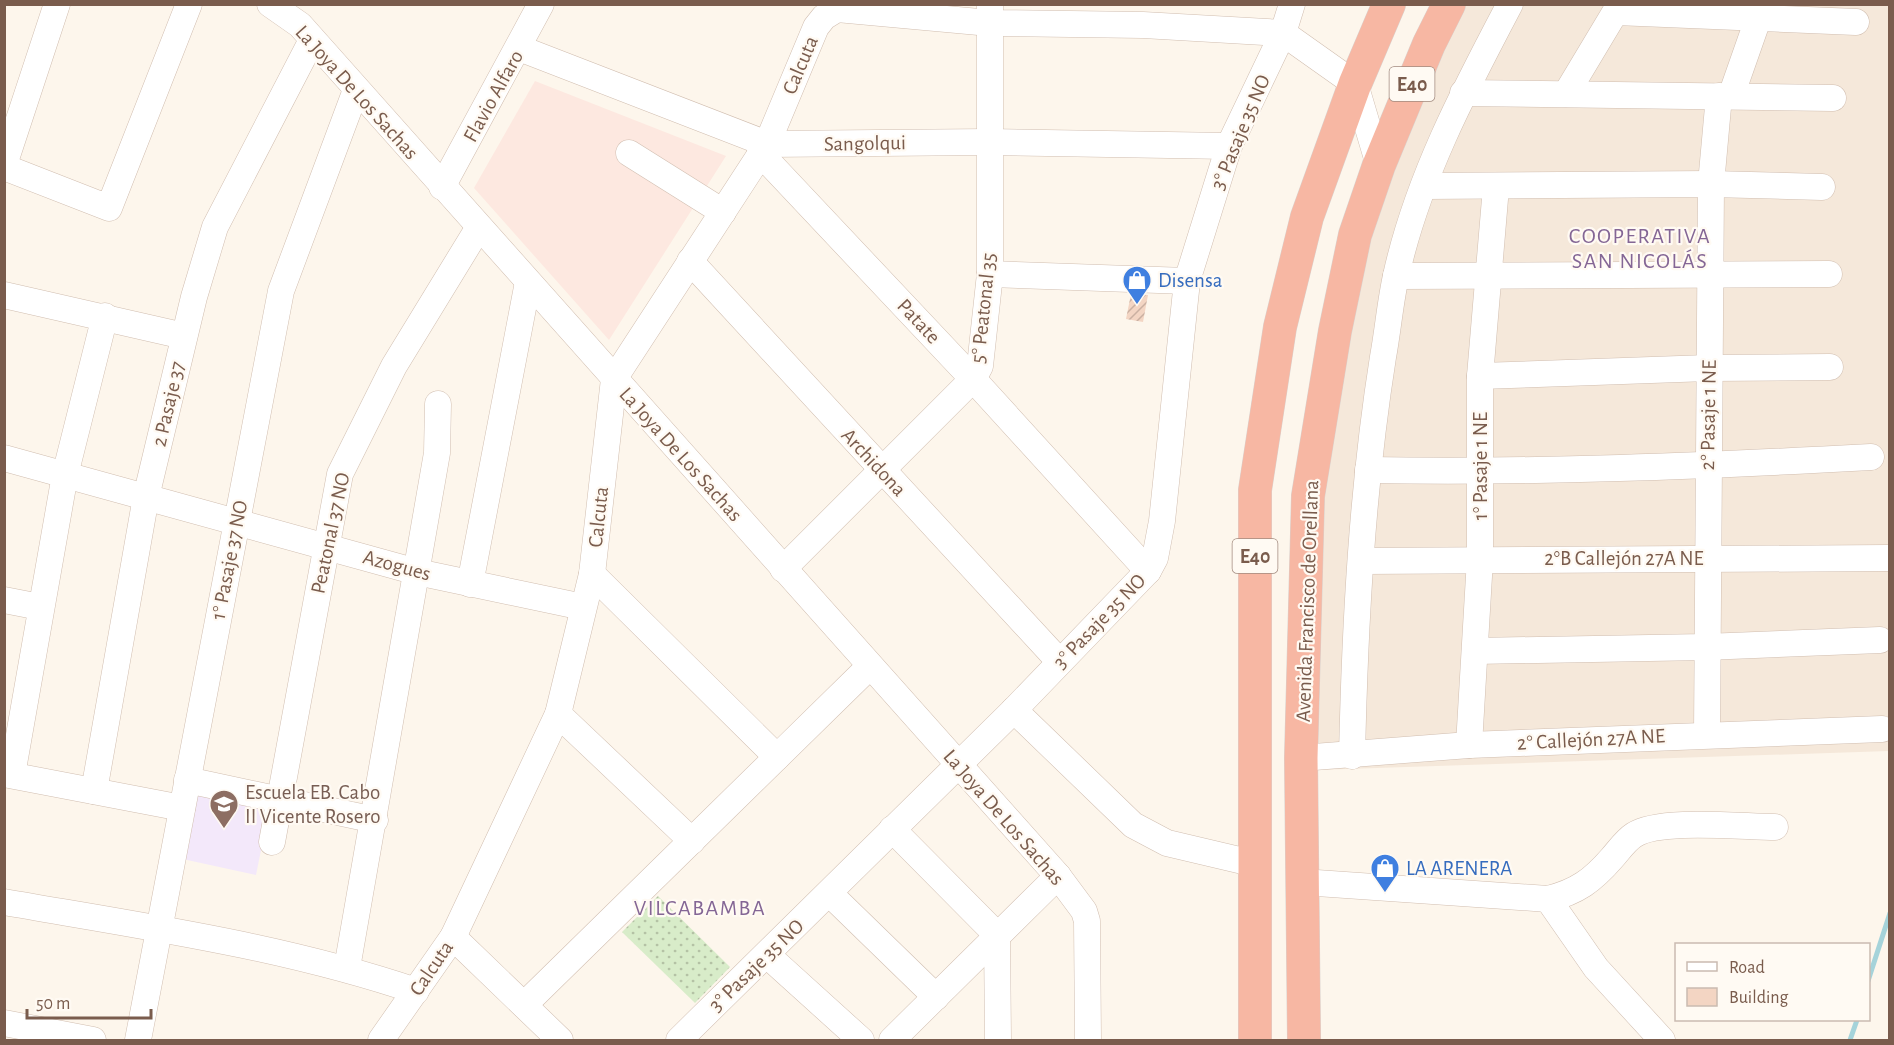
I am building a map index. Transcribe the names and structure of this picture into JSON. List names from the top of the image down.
{
  "streets": {
    "highway": ["E40", "Avenida Francisco de Orellana"],
    "street": [
      "Calcuta",
      "La Joya De Los Sachas",
      "Flavio Alfaro",
      "3° Pasaje 35 NO",
      "Sangolqui",
      "5° Peatonal 35",
      "Patate",
      "2 Pasaje 37",
      "2° Pasaje 1 NE",
      "Archidona",
      "1° Pasaje 1 NE",
      "Peatonal 37 NO",
      "2°B Callejón 27A NE",
      "1° Pasaje 37 NO",
      "Azogues",
      "2° Callejón 27A NE"
    ]
  },
  "crossings": [
    ["Calcuta", "La Joya De Los Sachas"],
    ["Calcuta", "Sangolqui"],
    ["Calcuta", "5° Peatonal 35"],
    ["Calcuta", "Patate"],
    ["Calcuta", "Archidona"],
    ["Calcuta", "Azogues"],
    ["La Joya De Los Sachas", "Flavio Alfaro"],
    ["La Joya De Los Sachas", "3° Pasaje 35 NO"],
    ["La Joya De Los Sachas", "5° Peatonal 35"],
    ["La Joya De Los Sachas", "2 Pasaje 37"],
    ["La Joya De Los Sachas", "Peatonal 37 NO"],
    ["La Joya De Los Sachas", "1° Pasaje 37 NO"],
    ["Flavio Alfaro", "Sangolqui"],
    ["3° Pasaje 35 NO", "Sangolqui"],
    ["3° Pasaje 35 NO", "Patate"],
    ["3° Pasaje 35 NO", "Archidona"],
    ["Sangolqui", "5° Peatonal 35"],
    ["Sangolqui", "Patate"],
    ["5° Peatonal 35", "Patate"],
    ["5° Peatonal 35", "Archidona"],
    ["2 Pasaje 37", "Azogues"],
    ["2° Pasaje 1 NE", "2°B Callejón 27A NE"],
    ["2° Pasaje 1 NE", "2° Callejón 27A NE"],
    ["1° Pasaje 1 NE", "2°B Callejón 27A NE"],
    ["1° Pasaje 1 NE", "2° Callejón 27A NE"],
    ["Peatonal 37 NO", "Azogues"],
    ["1° Pasaje 37 NO", "Azogues"],
    ["Avenida Francisco de Orellana", "2° Callejón 27A NE"]
  ],
  "districts": ["COOPERATIVA SAN NICOLÁS", "VILCABAMBA"],
  "places": {
    "shop": ["Disensa", "LA ARENERA"],
    "school or university": ["Escuela EB. Cabo II Vicente Rosero"]
  },
  "legend": ["Road", "Building"],
  "scale_bar": "50 m"
}
